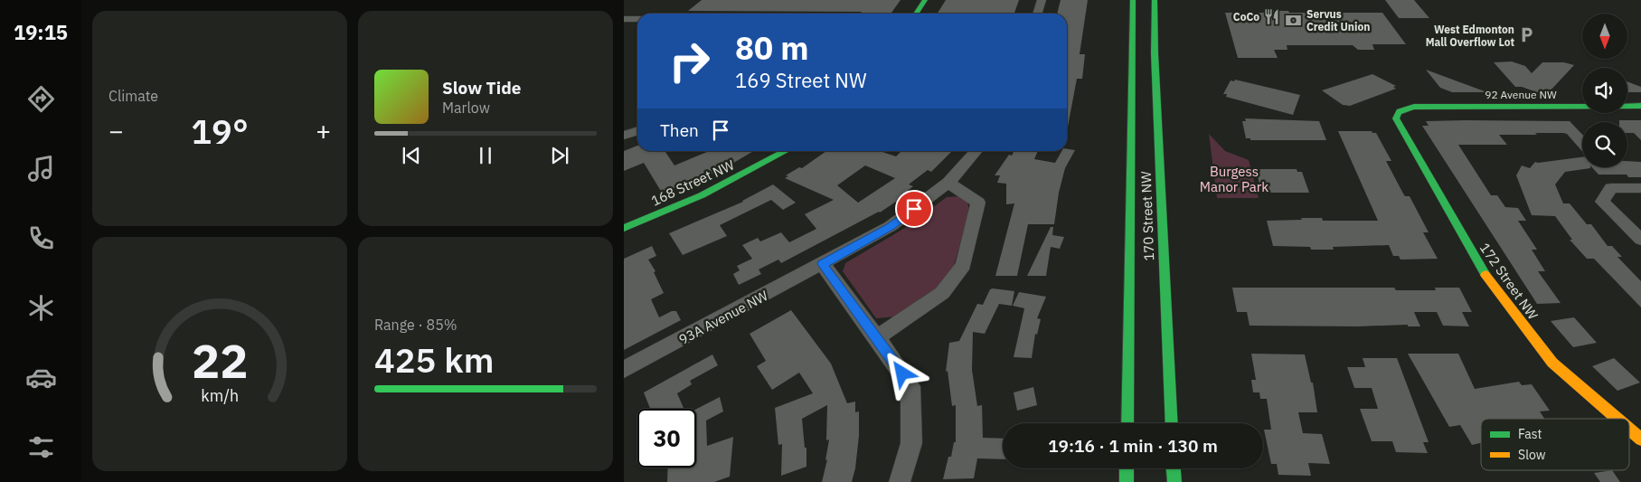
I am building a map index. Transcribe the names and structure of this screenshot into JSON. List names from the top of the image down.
{
  "streets": {
    "main road": [
      "92 Avenue NW",
      "168 Street NW",
      "170 Street NW",
      "172 Street NW"
    ],
    "street": ["93A Avenue NW"]
  },
  "crossings": [
    ["92 Avenue NW", "172 Street NW"]
  ],
  "parks": ["Burgess Manor Park"],
  "places": {
    "restaurant": ["CoCo"],
    "bank": ["Servus Credit Union"],
    "parking": ["West Edmonton Mall Overflow Lot"]
  },
  "legend": ["Fast", "Slow"],
  "north": "bottom",
  "page": {
    "tabs": "19:15",
    "tile": [
      "Climate",
      ["Range · 85%", "425 km"]
    ],
    "turn": ["80 m", "169 Street NW"],
    "song": ["Slow Tide", "Marlow"],
    "then": "Then",
    "heat": ["−", "19°", "+"],
    "limit": "30",
    "trip": "19:16 · 1 min · 130 m",
    "gauge": ["22", "km/h"]
  }
}
